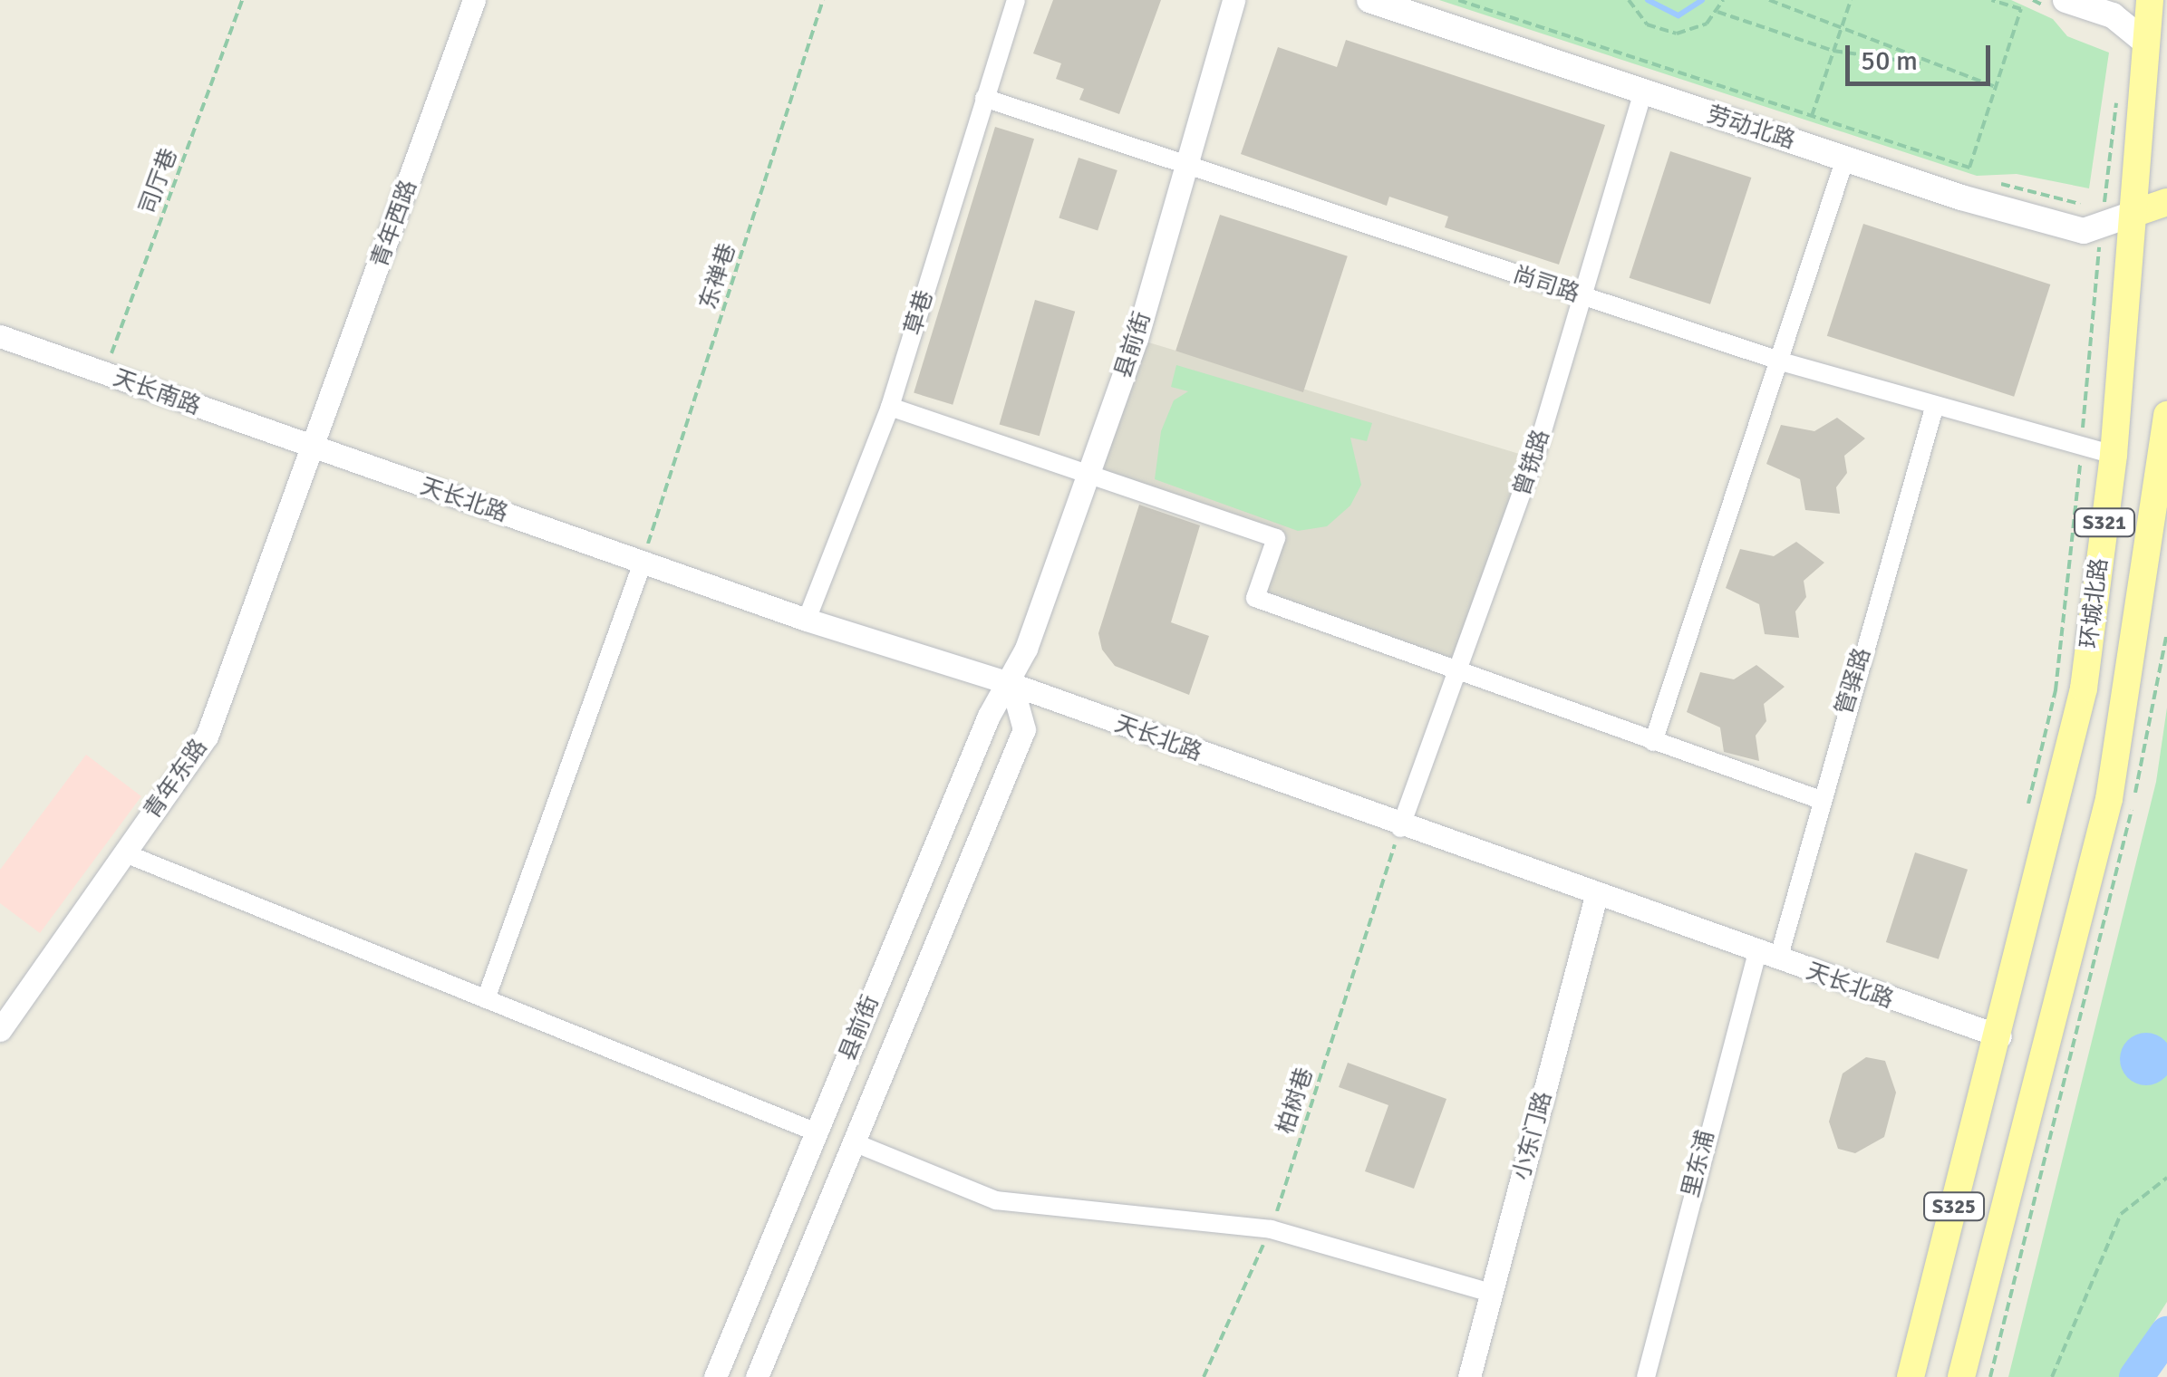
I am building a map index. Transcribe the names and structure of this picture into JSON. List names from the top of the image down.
{
  "streets": {
    "main road": [
      "劳动北路",
      "S321",
      "环城北路",
      "S325"
    ],
    "street": [
      "青年西路",
      "尚司路",
      "草巷",
      "县前街",
      "天长南路",
      "曾铣路",
      "天长北路",
      "管驿路",
      "青年东路",
      "小东门路",
      "里东浦"
    ],
    "path": ["司厅巷", "东禅巷", "柏树巷"]
  },
  "crossings": [
    ["劳动北路", "曾铣路"],
    ["劳动北路", "环城北路"],
    ["司厅巷", "天长南路"],
    ["青年西路", "天长南路"],
    ["青年西路", "天长北路"],
    ["青年西路", "青年东路"],
    ["东禅巷", "天长北路"],
    ["尚司路", "草巷"],
    ["尚司路", "县前街"],
    ["尚司路", "曾铣路"],
    ["尚司路", "环城北路"],
    ["尚司路", "管驿路"],
    ["草巷", "天长北路"],
    ["县前街", "天长北路"],
    ["天长南路", "天长北路"],
    ["天长南路", "青年东路"],
    ["曾铣路", "天长北路"],
    ["曾铣路", "柏树巷"],
    ["天长北路", "环城北路"],
    ["天长北路", "管驿路"],
    ["天长北路", "青年东路"],
    ["天长北路", "柏树巷"],
    ["天长北路", "小东门路"],
    ["天长北路", "里东浦"],
    ["天长北路", "S325"],
    ["环城北路", "S325"],
    ["管驿路", "里东浦"]
  ],
  "scale_bar": "50 m"
}
